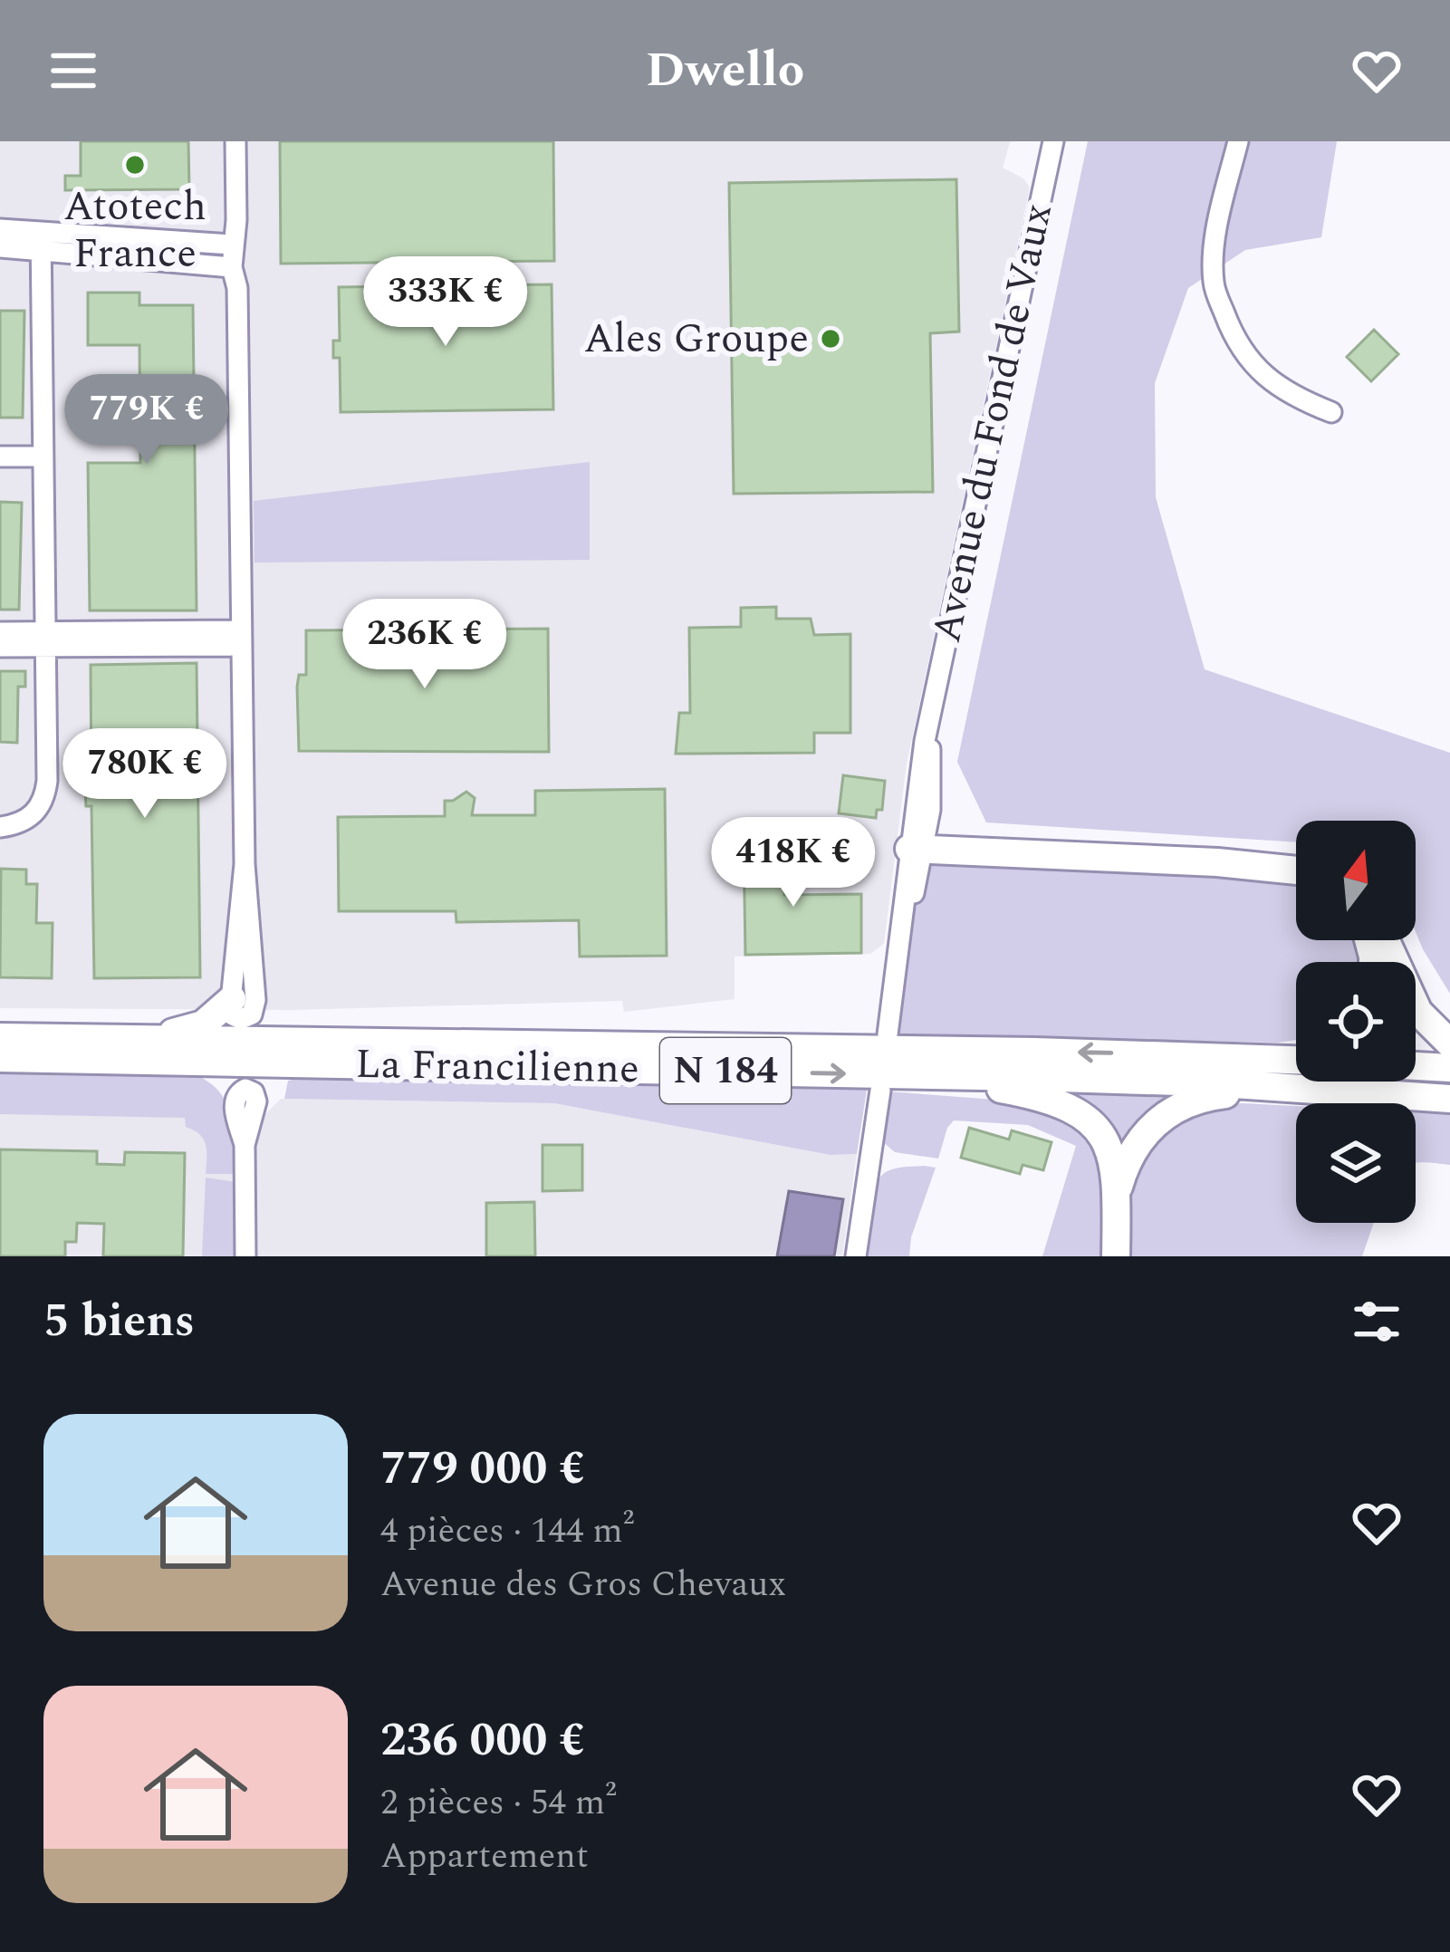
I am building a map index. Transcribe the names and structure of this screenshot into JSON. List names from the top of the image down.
{
  "streets": {
    "highway": ["La Francilienne", "N 184"],
    "street": ["Avenue du Fond de Vaux"]
  },
  "places": ["Atotech France", "Ales Groupe"],
  "north": "top",
  "page": {
    "header": "Dwello",
    "price": [
      "333K €",
      "779K €",
      "236K €",
      "780K €",
      "418K €"
    ],
    "heading": "5 biens",
    "list": [
      {
        "name": "779 000 €",
        "note": "4 pièces · 144 m² · Avenue des Gros Chevaux"
      },
      {
        "name": "236 000 €",
        "note": "2 pièces · 54 m² · Appartement"
      }
    ]
  }
}
